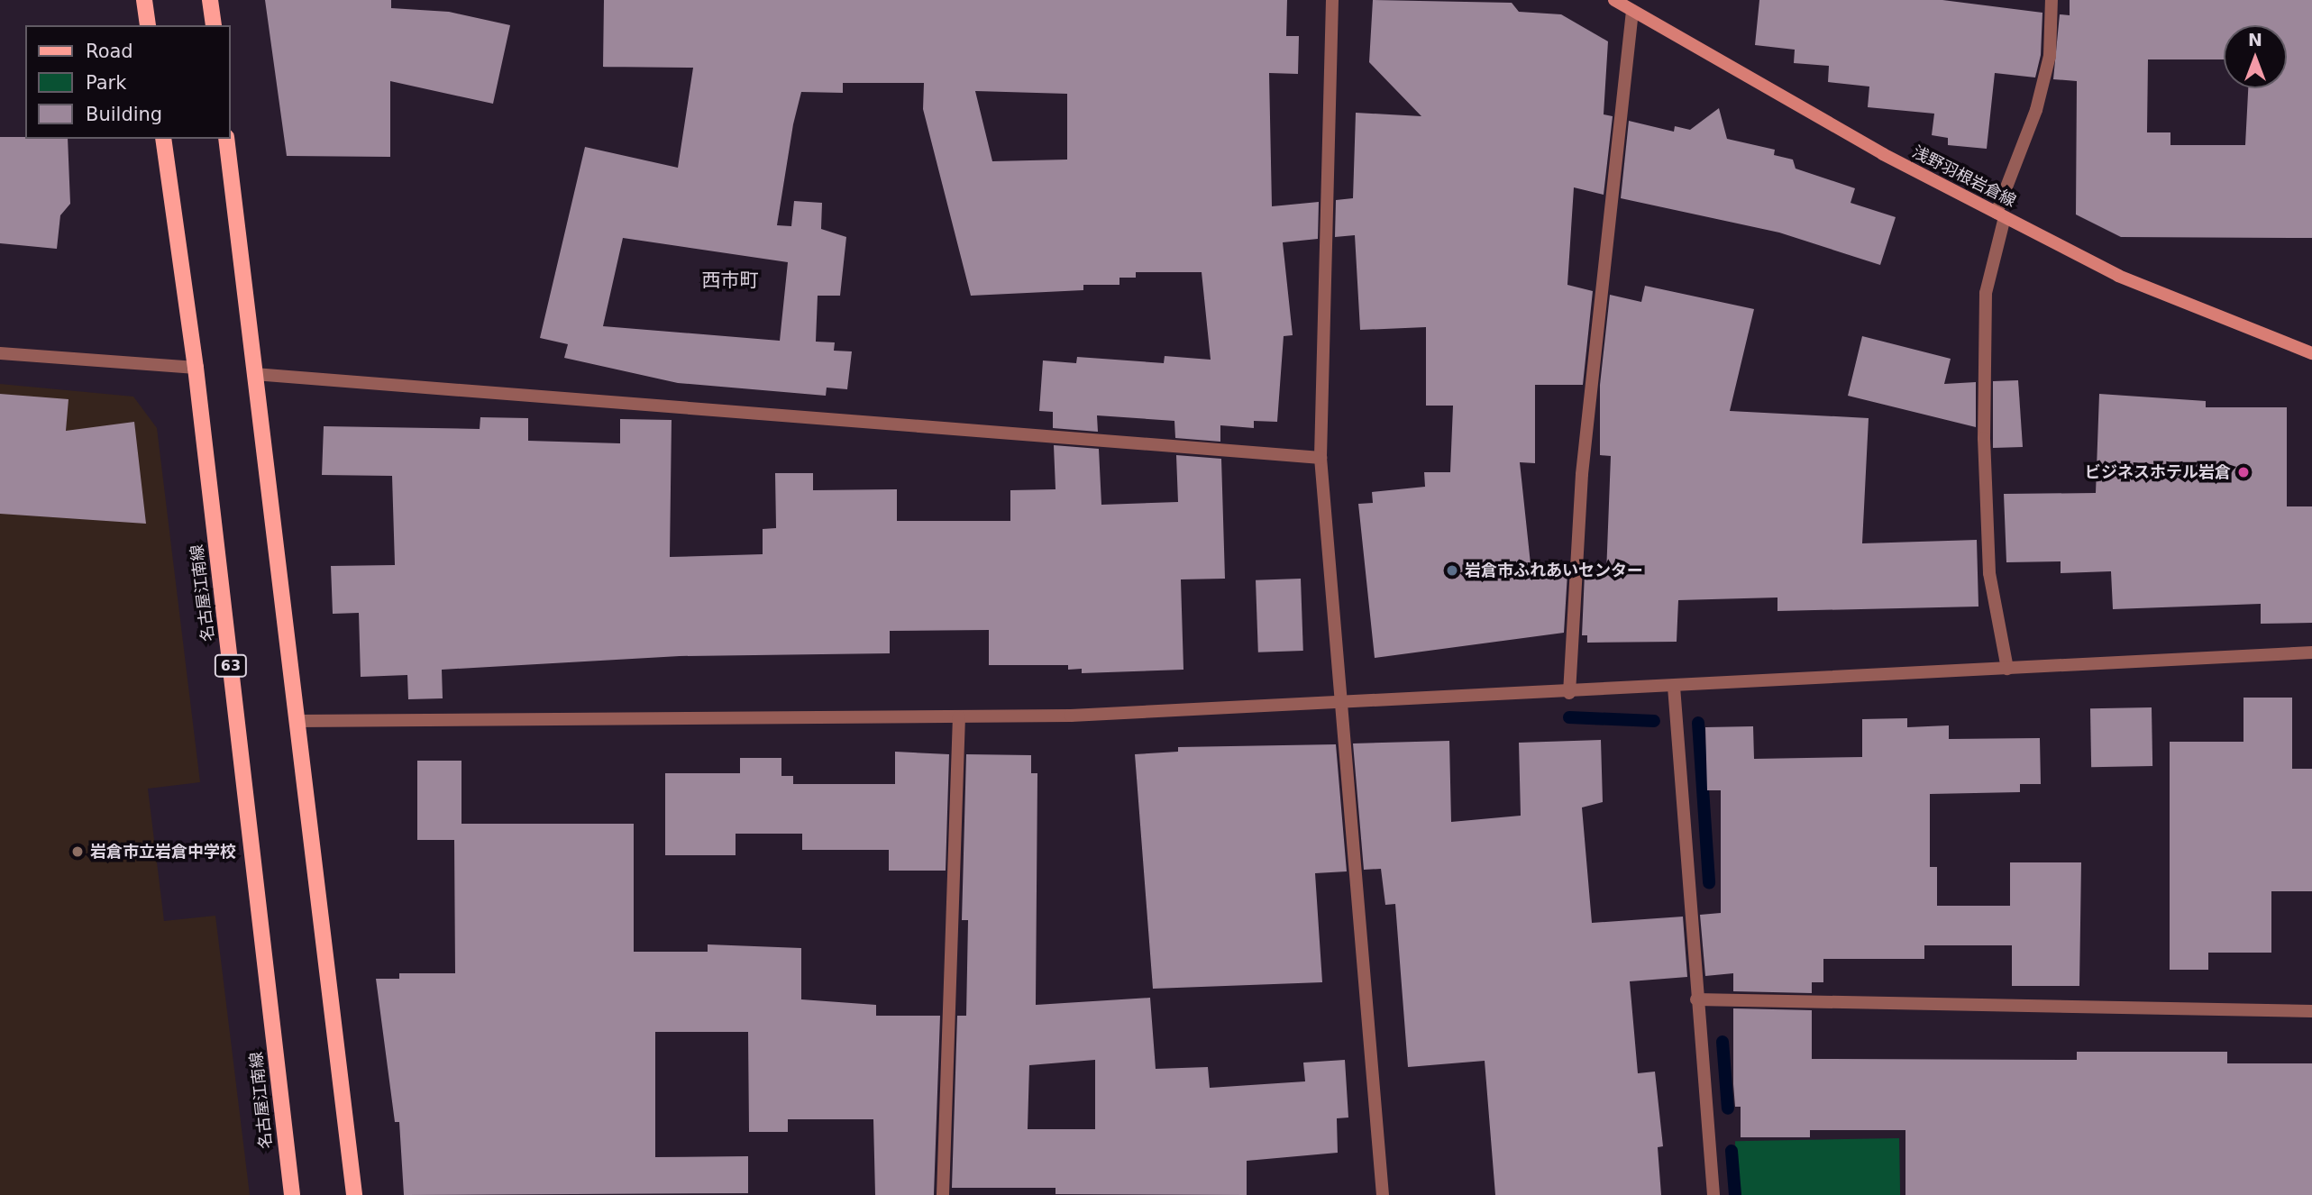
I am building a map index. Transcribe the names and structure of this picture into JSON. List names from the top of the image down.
{
  "streets": {
    "main road": ["浅野羽根岩倉線", "名古屋江南線", "63"]
  },
  "districts": ["西市町"],
  "places": ["ビジネスホテル岩倉", "岩倉市ふれあいセンター", "岩倉市立岩倉中学校"],
  "legend": ["Road", "Park", "Building"],
  "north": "top"
}
